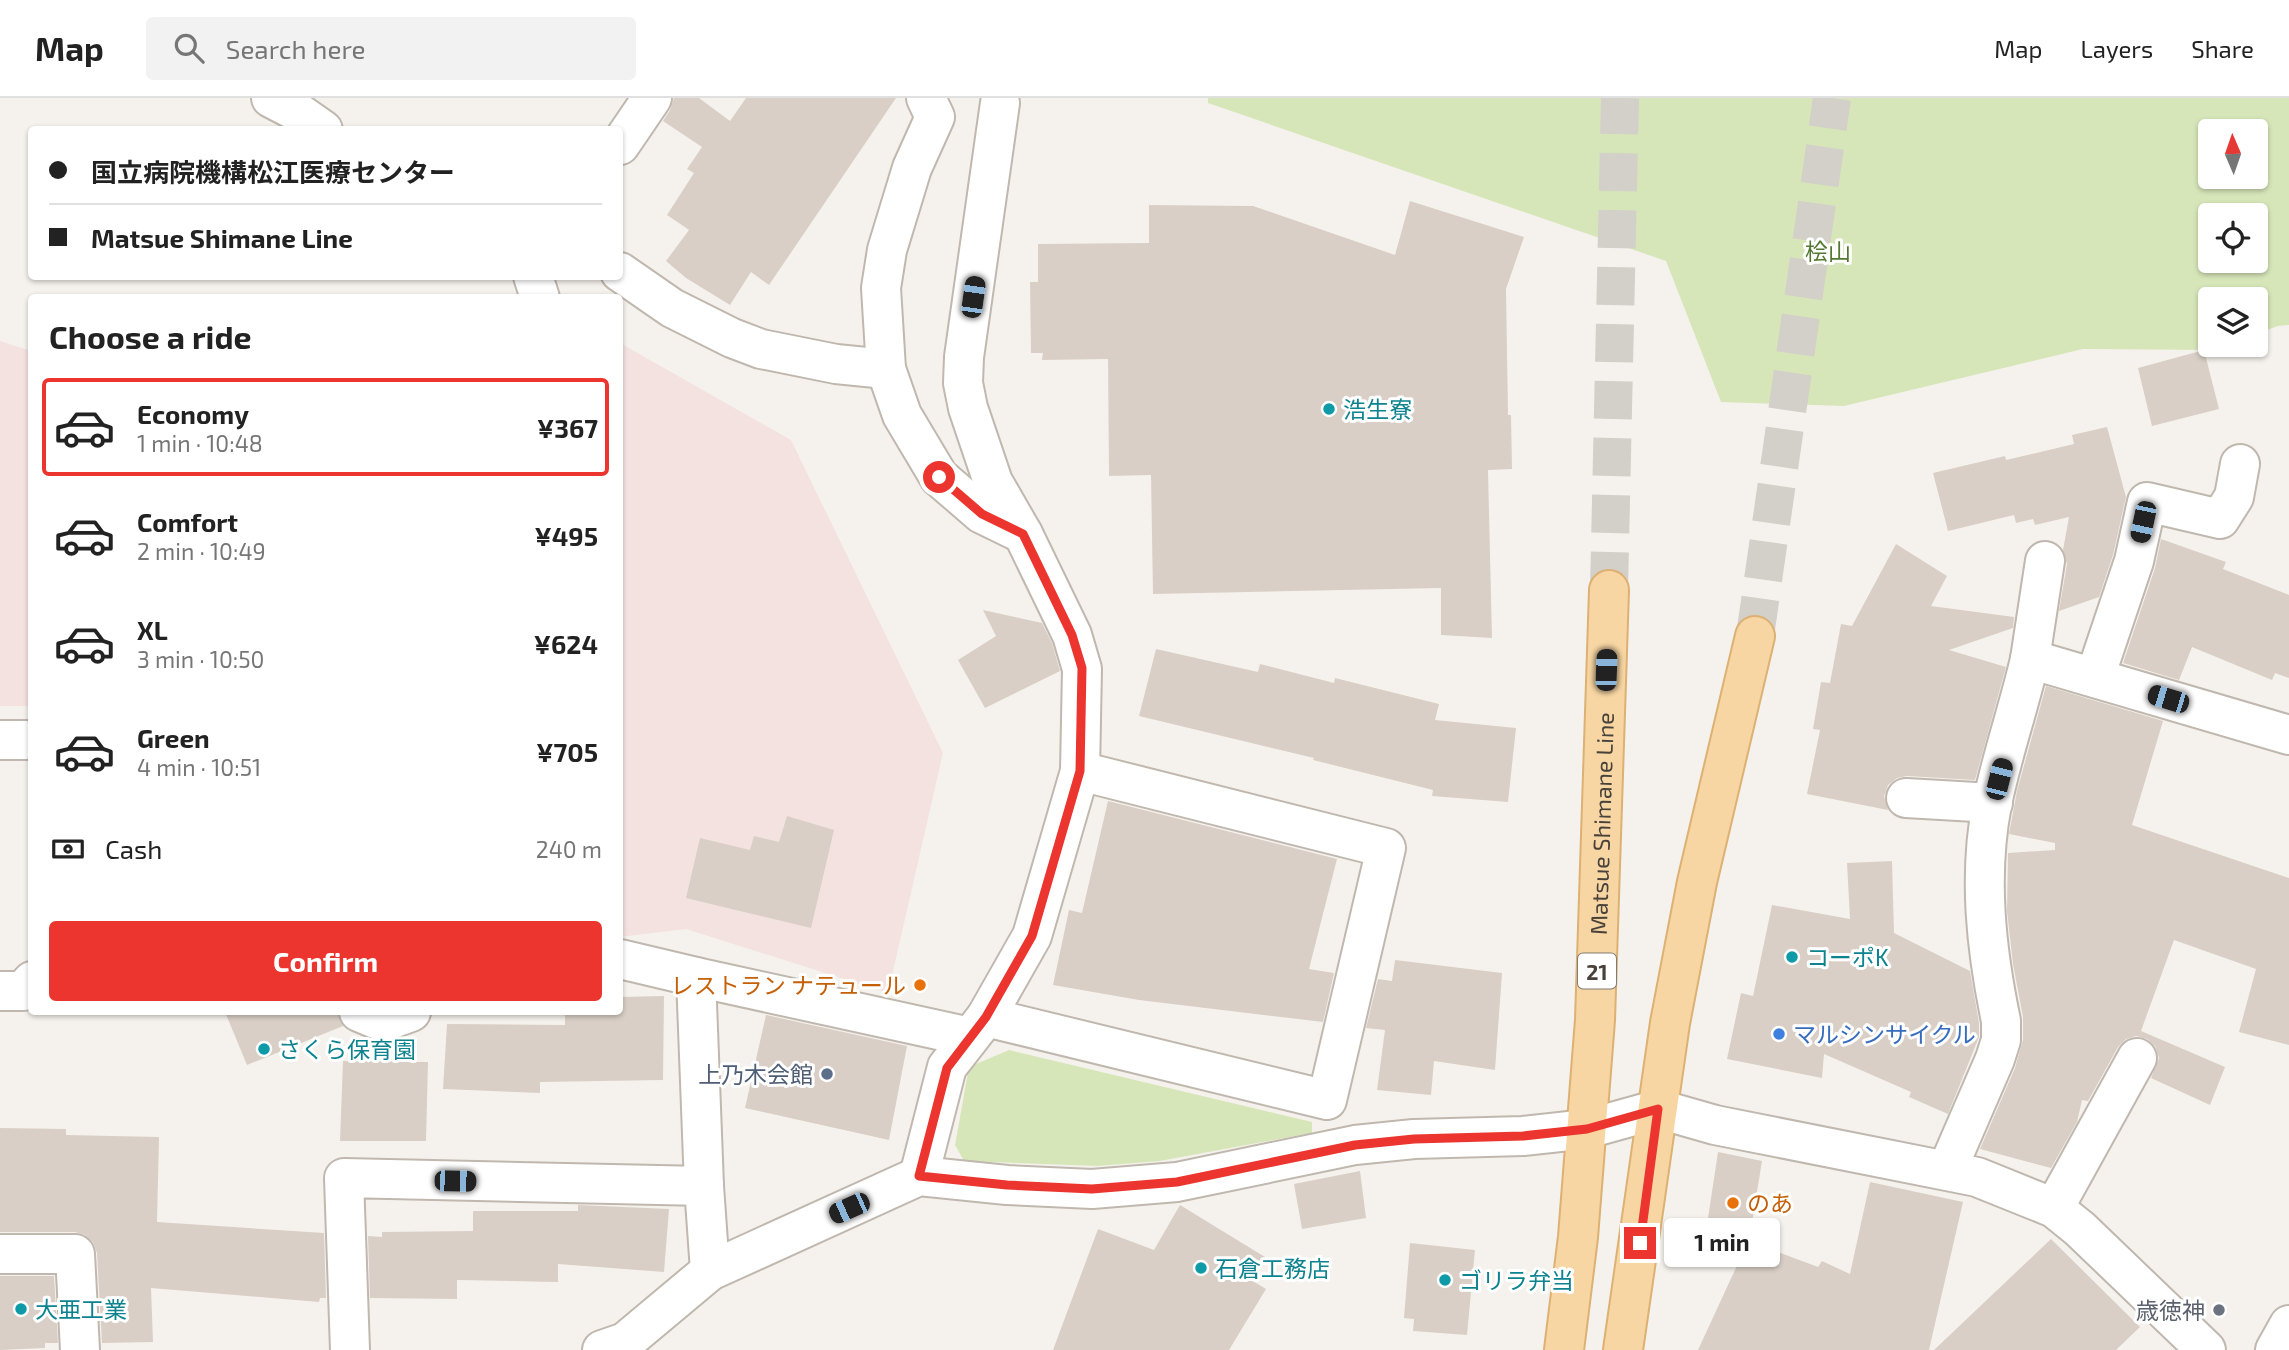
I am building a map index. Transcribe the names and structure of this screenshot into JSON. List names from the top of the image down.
{
  "streets": {
    "main road": ["Matsue Shimane Line", "21"]
  },
  "parks": ["桧山"],
  "places": [
    "浩生寮",
    "コーポK",
    "レストラン ナテュール",
    "マルシンサイクル",
    "さくら保育園",
    "上乃木会館",
    "のあ",
    "石倉工務店",
    "ゴリラ弁当",
    "大亜工業",
    "歳徳神"
  ],
  "north": "top",
  "page": {
    "header": "Map",
    "search": "Search here",
    "nav": ["Map", "Layers", "Share"],
    "banner": ["国立病院機構松江医療センター", "Matsue Shimane Line"],
    "heading": "Choose a ride",
    "list": [
      {
        "name": "Economy",
        "note": "1 min · 10:48",
        "value": "¥367"
      },
      {
        "name": "Comfort",
        "note": "2 min · 10:49",
        "value": "¥495"
      },
      {
        "name": "XL",
        "note": "3 min · 10:50",
        "value": "¥624"
      },
      {
        "name": "Green",
        "note": "4 min · 10:51",
        "value": "¥705"
      }
    ],
    "pay": ["Cash", "240 m"],
    "buttons": "Confirm",
    "bubble": "1 min"
  }
}
